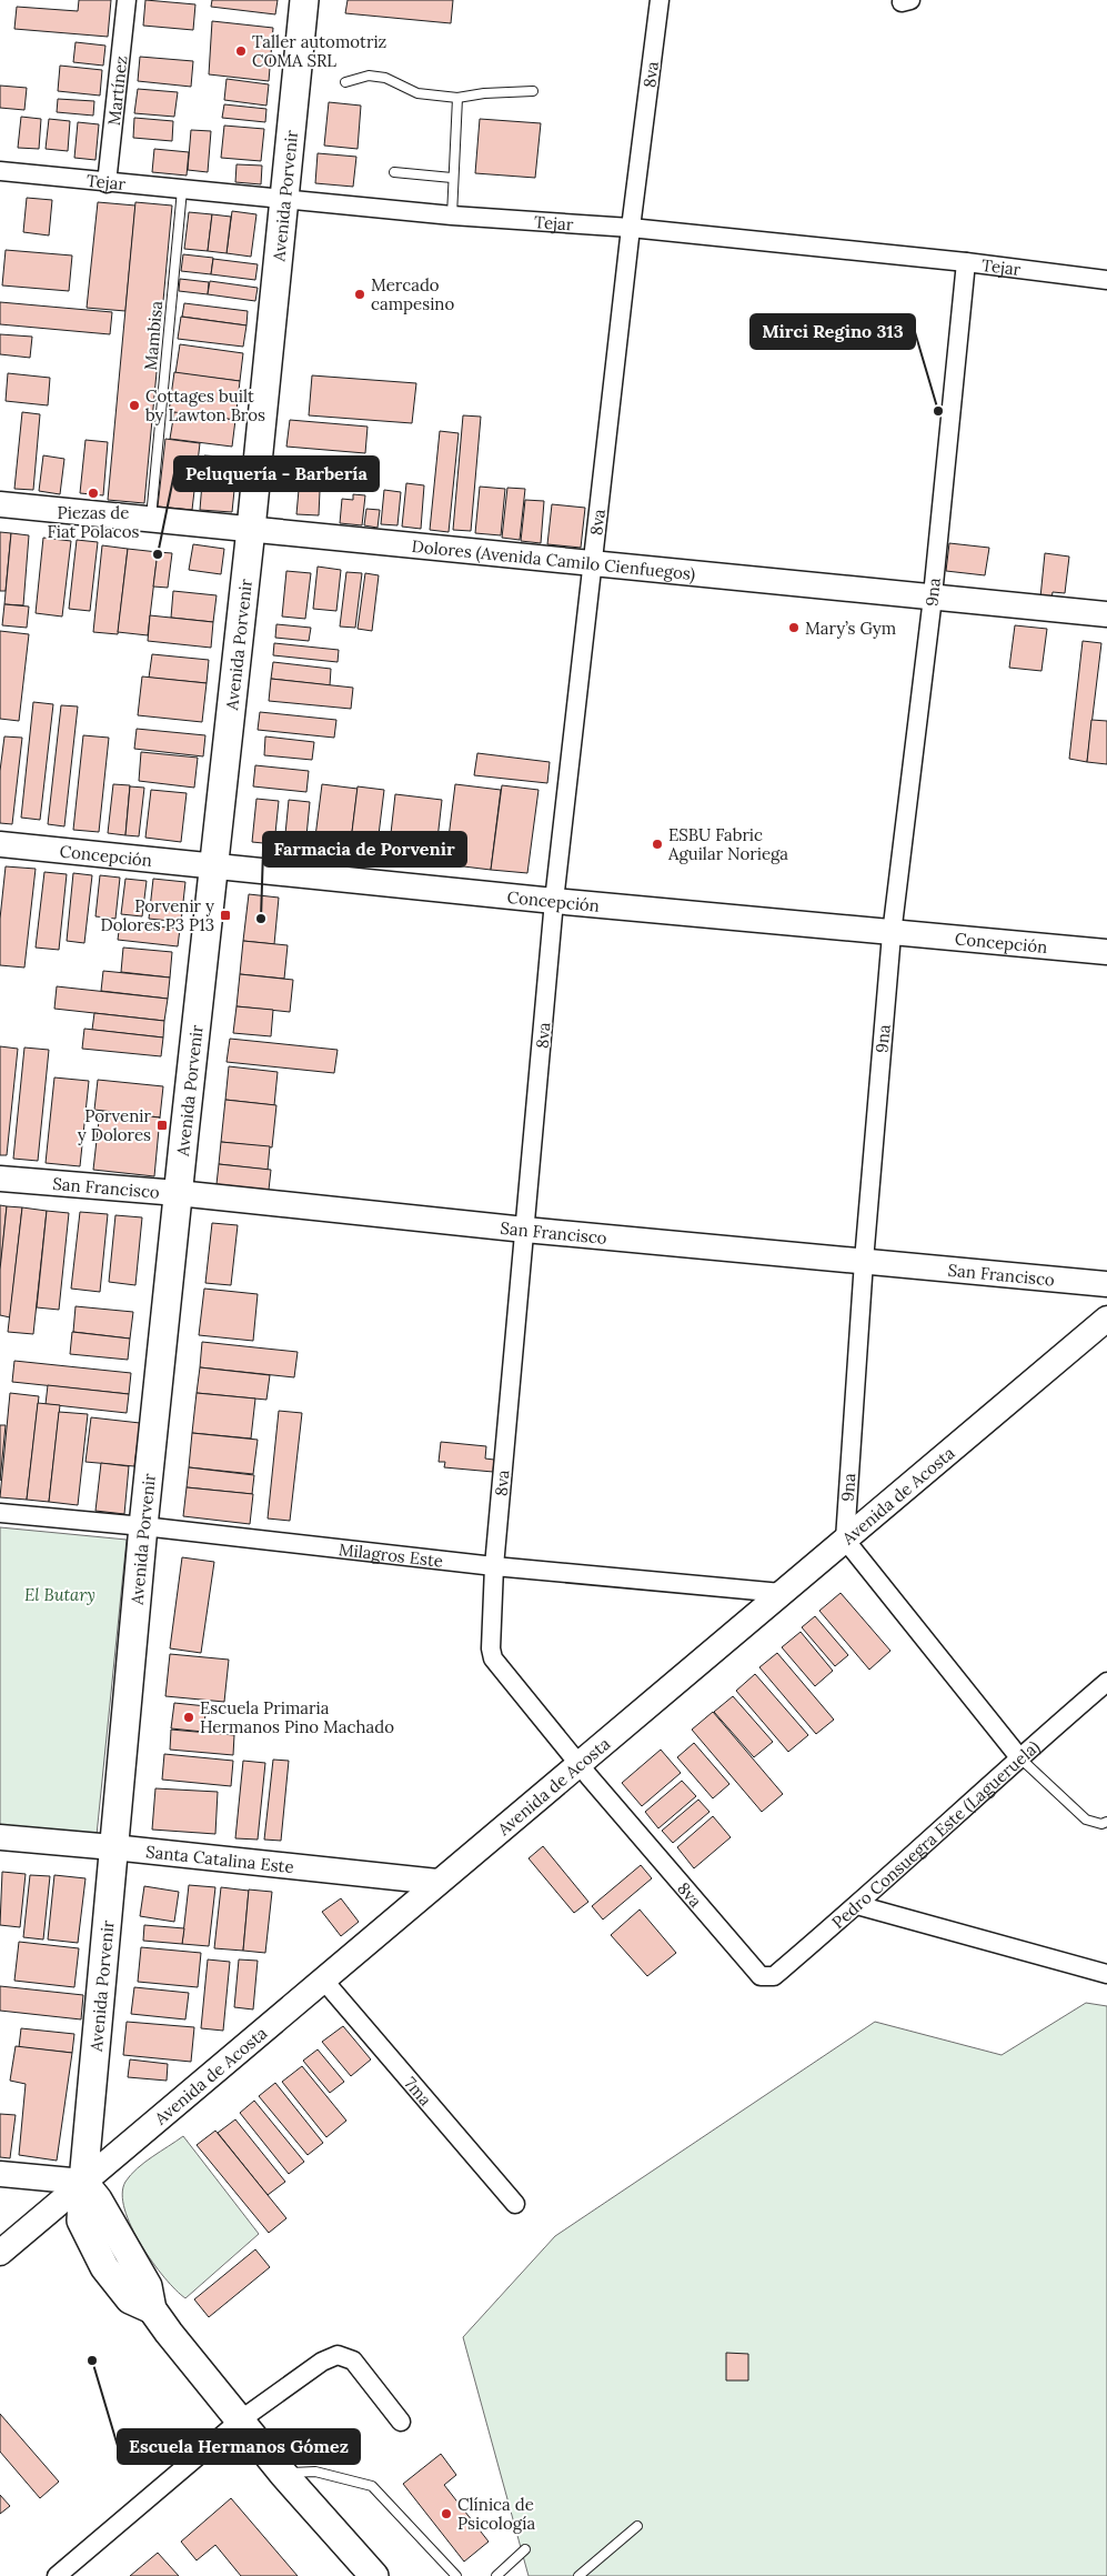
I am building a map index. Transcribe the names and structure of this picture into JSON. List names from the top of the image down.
{
  "streets": {
    "main road": ["Avenida Porvenir"],
    "street": [
      "8va",
      "Martínez",
      "Tejar",
      "Dolores (Avenida Camilo Cienfuegos)",
      "9na",
      "Concepción",
      "San Francisco",
      "Avenida de Acosta",
      "Milagros Este",
      "Pedro Consuegra Este (Lagueruela)",
      "Santa Catalina Este",
      "7ma"
    ],
    "lane": ["Mambisa"]
  },
  "crossings": [
    ["8va", "Tejar"],
    ["8va", "Dolores (Avenida Camilo Cienfuegos)"],
    ["8va", "Concepción"],
    ["8va", "San Francisco"],
    ["8va", "Avenida de Acosta"],
    ["8va", "Milagros Este"],
    ["8va", "Pedro Consuegra Este (Lagueruela)"],
    ["Martínez", "Tejar"],
    ["Tejar", "Avenida Porvenir"],
    ["Tejar", "Mambisa"],
    ["Tejar", "9na"],
    ["Avenida Porvenir", "Dolores (Avenida Camilo Cienfuegos)"],
    ["Avenida Porvenir", "Concepción"],
    ["Avenida Porvenir", "San Francisco"],
    ["Avenida Porvenir", "Avenida de Acosta"],
    ["Avenida Porvenir", "Milagros Este"],
    ["Avenida Porvenir", "Santa Catalina Este"],
    ["Mambisa", "Dolores (Avenida Camilo Cienfuegos)"],
    ["Dolores (Avenida Camilo Cienfuegos)", "9na"],
    ["9na", "Concepción"],
    ["9na", "San Francisco"],
    ["9na", "Avenida de Acosta"],
    ["Avenida de Acosta", "Milagros Este"],
    ["Avenida de Acosta", "Santa Catalina Este"],
    ["Avenida de Acosta", "7ma"]
  ],
  "parks": ["El Butary"],
  "places": {
    "other": [
      "Taller automotriz COMA SRL",
      "Mercado campesino",
      "Cottages built by Lawton Bros",
      "Mirci Regino 313",
      "Piezas de Fiat Polacos",
      "Peluquería - Barbería",
      "Mary’s Gym",
      "ESBU Fabric Aguilar Noriega",
      "Farmacia de Porvenir",
      "Escuela Primaria Hermanos Pino Machado",
      "Escuela Hermanos Gómez",
      "Clínica de Psicología"
    ],
    "transit": ["Porvenir y Dolores P3 P13", "Porvenir y Dolores"]
  }
}
